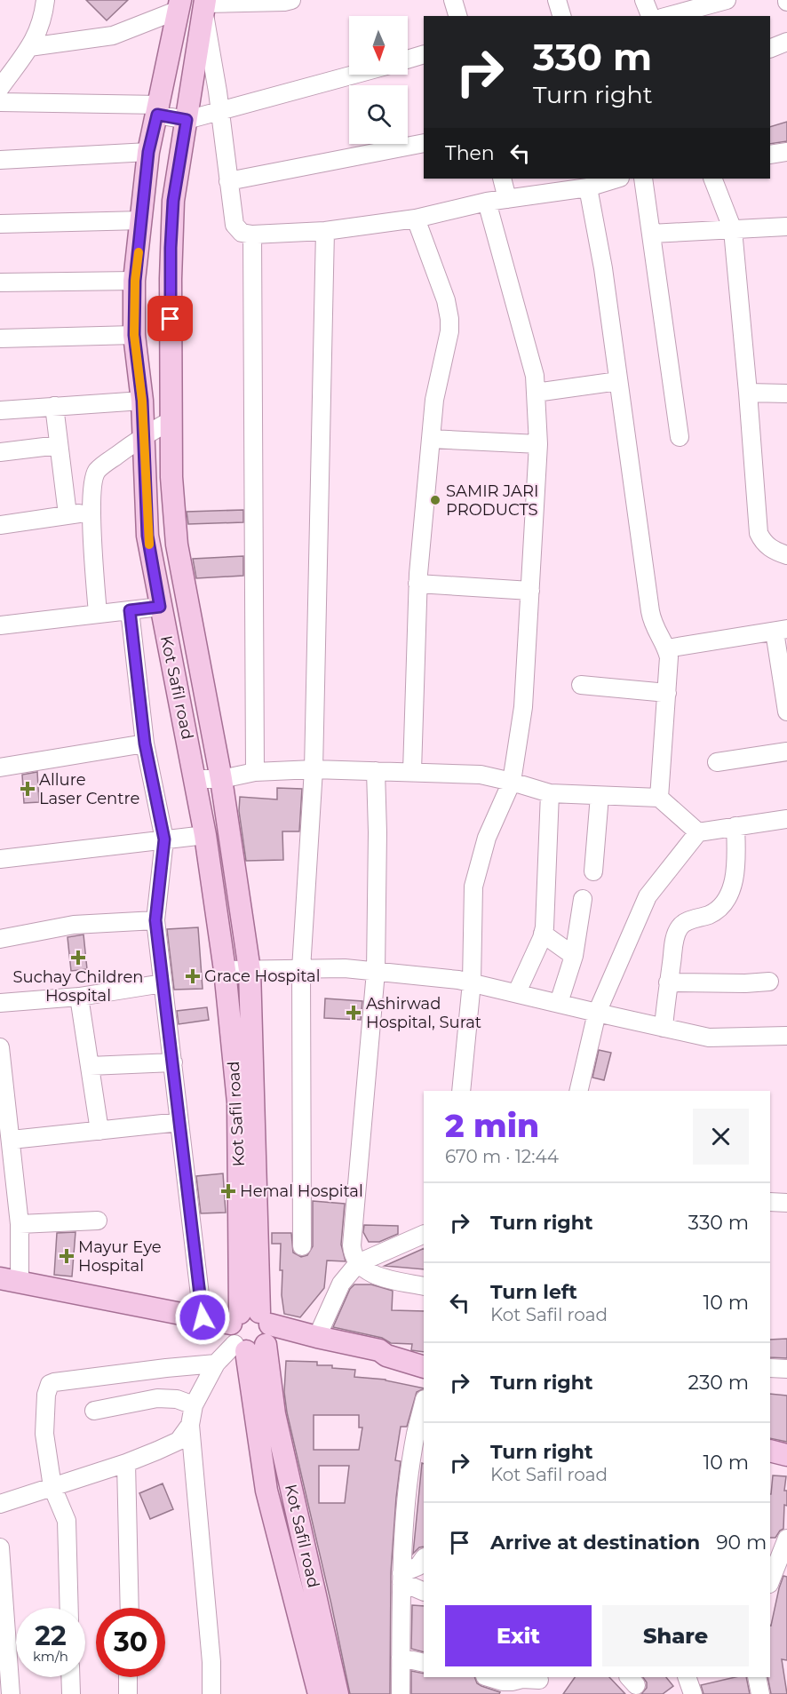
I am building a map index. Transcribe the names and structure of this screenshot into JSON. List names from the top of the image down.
{
  "streets": {
    "main road": ["Kot Safil road"]
  },
  "places": {
    "other": ["SAMIR JARI PRODUCTS"],
    "health": [
      "Allure Laser Centre",
      "Suchay Children Hospital",
      "Grace Hospital",
      "Ashirwad Hospital, Surat",
      "Hemal Hospital",
      "Mayur Eye Hospital"
    ]
  },
  "north": "bottom",
  "page": {
    "turn": ["330 m", "Turn right"],
    "then": "Then",
    "heading": ["2 min", "670 m · 12:44"],
    "list": [
      {
        "name": "Turn right",
        "value": "330 m"
      },
      {
        "name": "Turn left",
        "note": "Kot Safil road",
        "value": "10 m"
      },
      {
        "name": "Turn right",
        "value": "230 m"
      },
      {
        "name": "Turn right",
        "note": "Kot Safil road",
        "value": "10 m"
      },
      {
        "name": "Arrive at destination",
        "value": "90 m"
      }
    ],
    "buttons": ["Exit", "Share"],
    "speed": "22 km/h",
    "limit": "30"
  }
}
